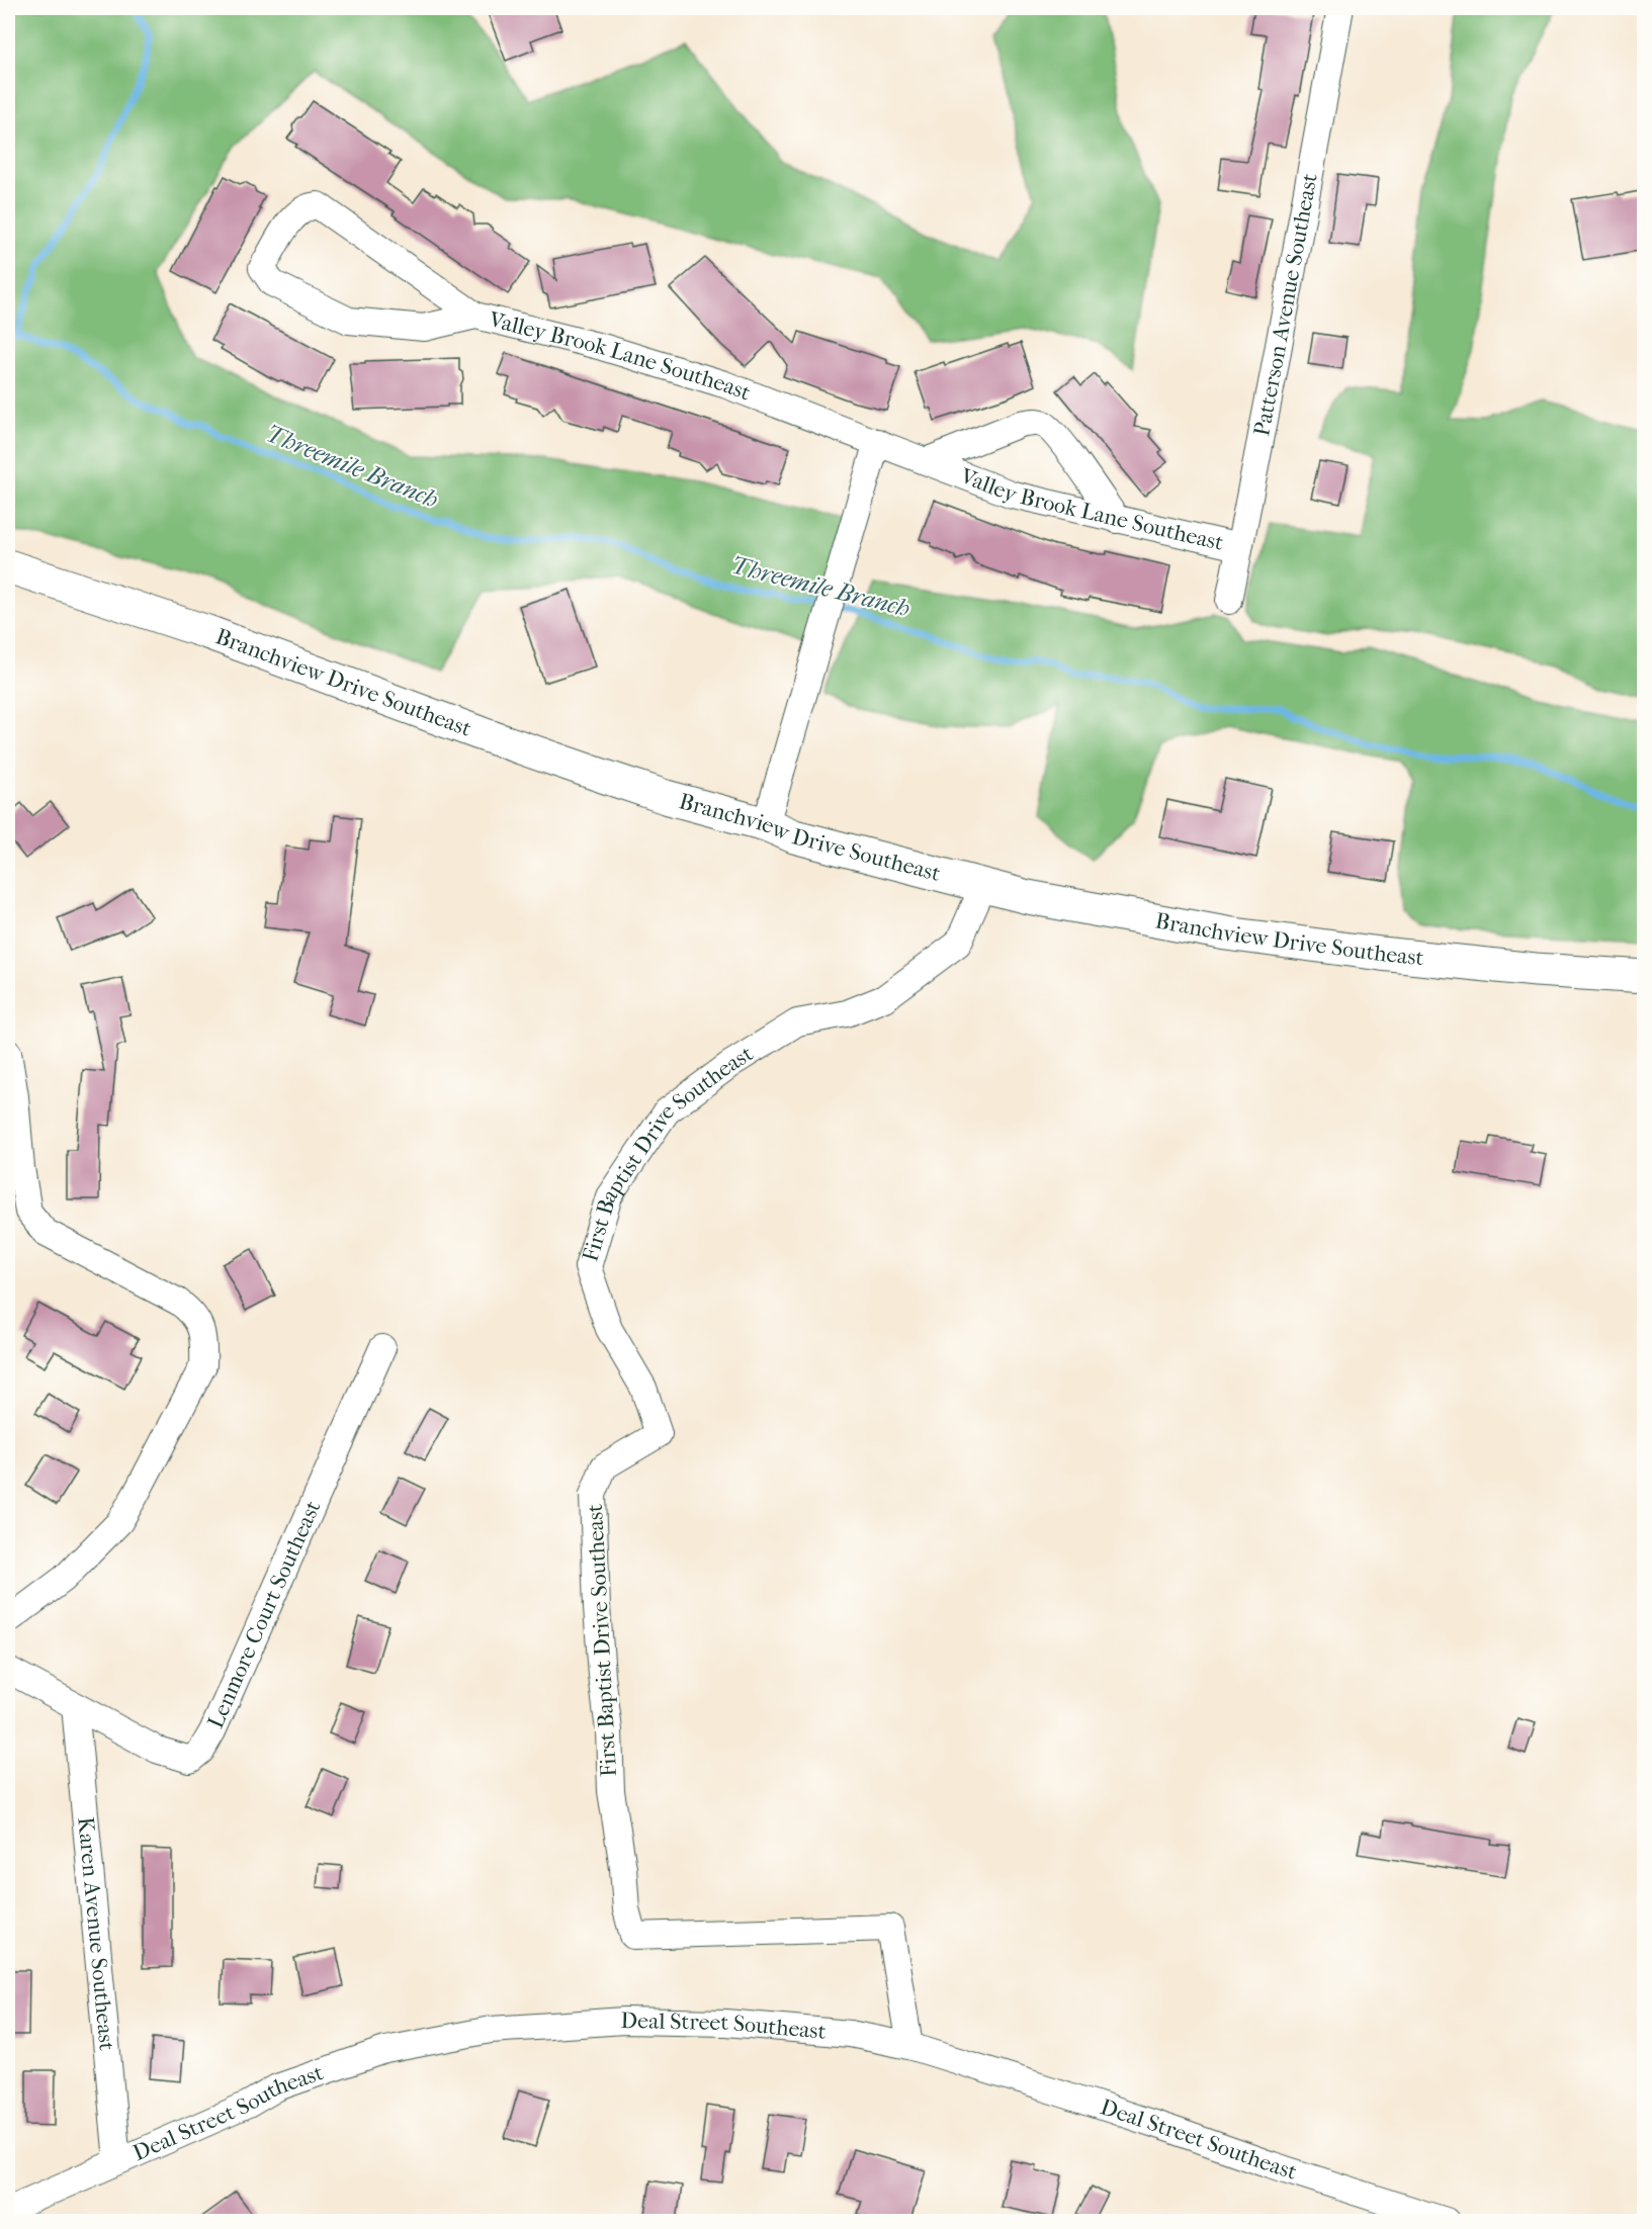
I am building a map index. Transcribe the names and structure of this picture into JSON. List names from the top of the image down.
{
  "streets": {
    "main road": ["Branchview Drive Southeast"],
    "street": [
      "Patterson Avenue Southeast",
      "Valley Brook Lane Southeast",
      "First Baptist Drive Southeast",
      "Lenmore Court Southeast",
      "Karen Avenue Southeast",
      "Deal Street Southeast"
    ]
  },
  "crossings": [
    ["Patterson Avenue Southeast", "Valley Brook Lane Southeast"],
    ["Branchview Drive Southeast", "First Baptist Drive Southeast"],
    ["First Baptist Drive Southeast", "Deal Street Southeast"],
    ["Lenmore Court Southeast", "Karen Avenue Southeast"],
    ["Karen Avenue Southeast", "Deal Street Southeast"]
  ],
  "water": ["Threemile Branch"]
}
